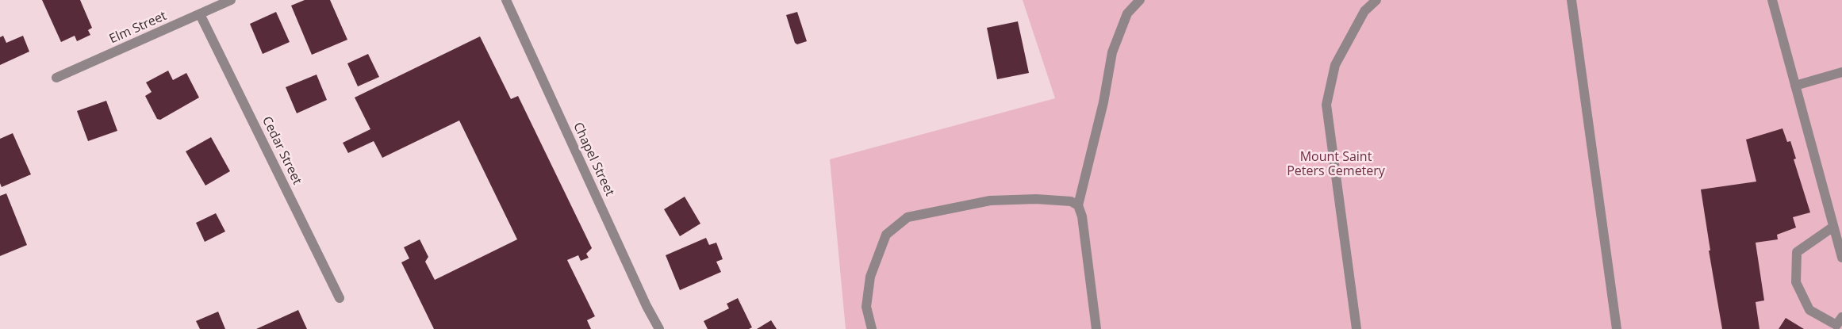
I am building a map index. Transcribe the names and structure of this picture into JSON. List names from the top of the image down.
{
  "streets": {
    "street": ["Elm Street", "Cedar Street", "Chapel Street"]
  },
  "crossings": [
    ["Elm Street", "Cedar Street"]
  ],
  "parks": ["Mount Saint Peters Cemetery"]
}
